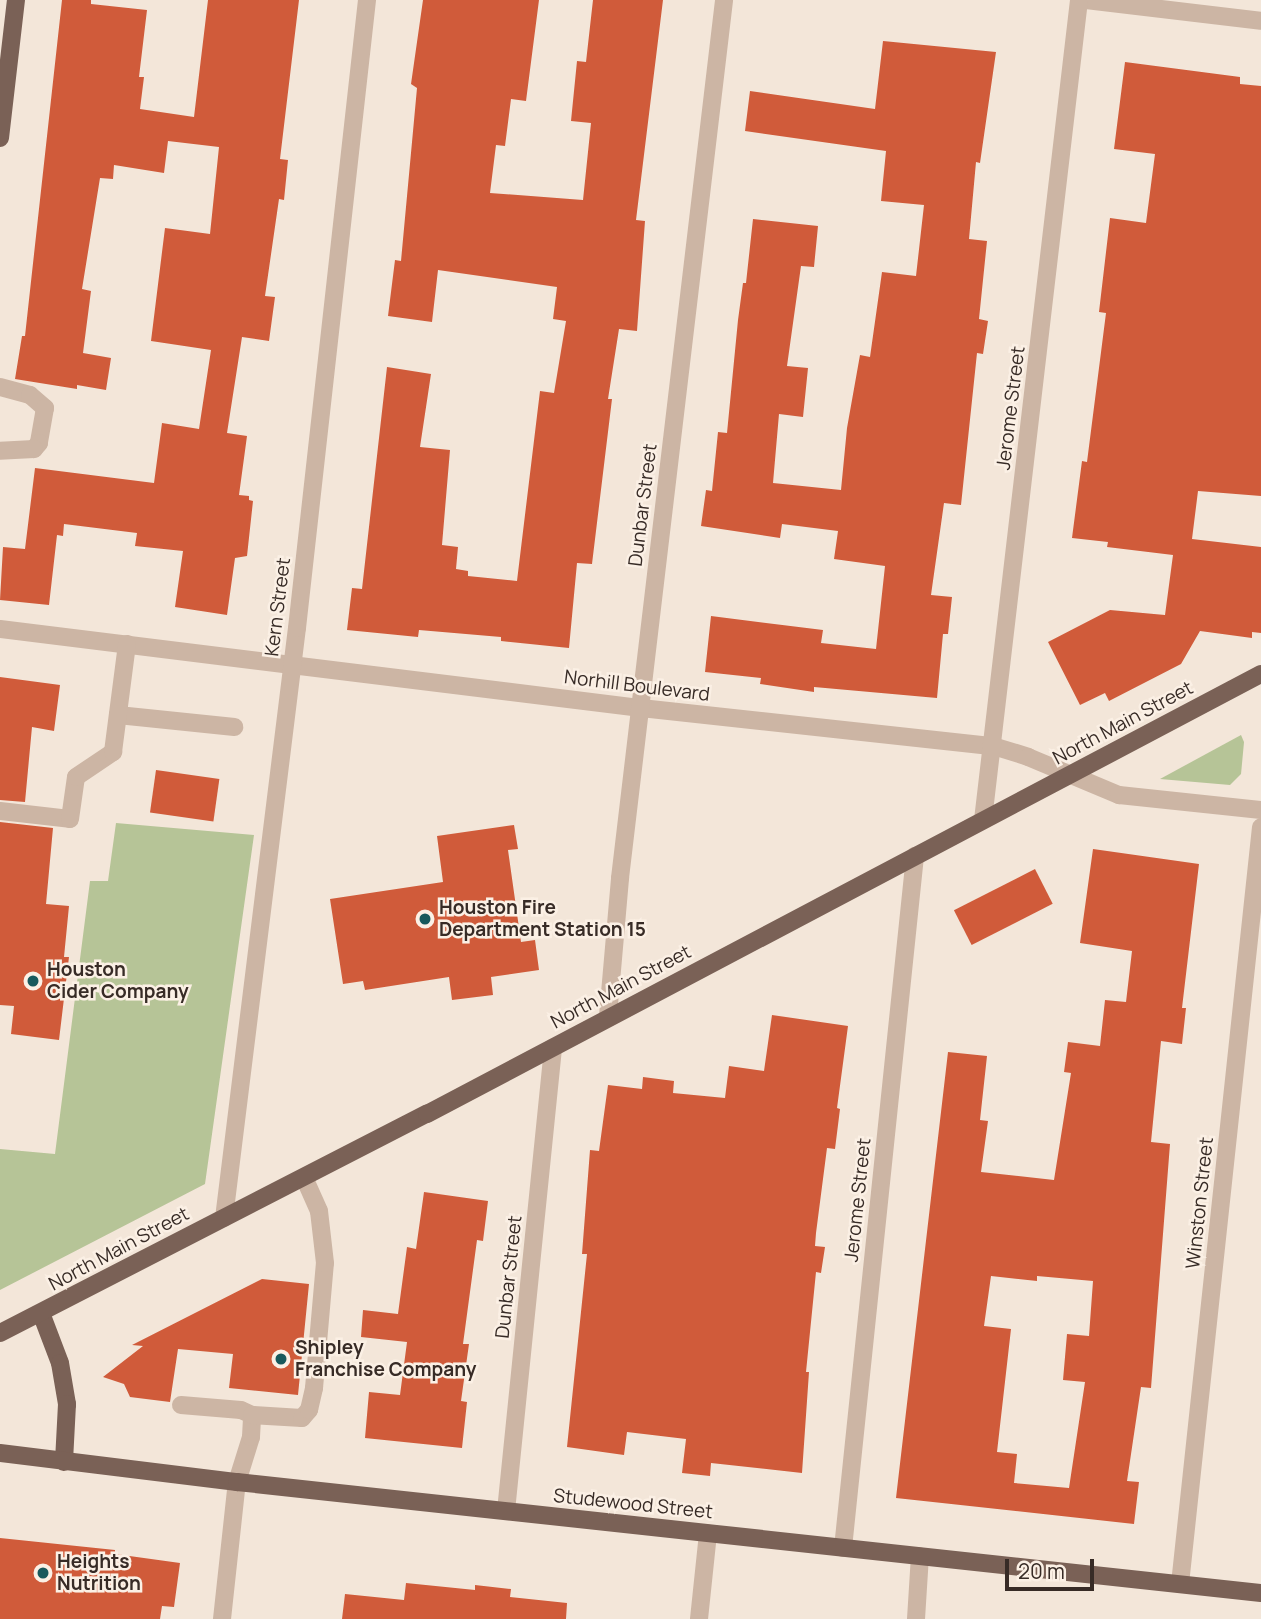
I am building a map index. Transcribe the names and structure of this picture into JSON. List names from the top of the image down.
{
  "streets": {
    "main road": ["North Main Street", "Studewood Street"],
    "street": [
      "Jerome Street",
      "Dunbar Street",
      "Kern Street",
      "Norhill Boulevard",
      "Winston Street"
    ]
  },
  "crossings": [
    ["Jerome Street", "Norhill Boulevard"],
    ["Jerome Street", "North Main Street"],
    ["Jerome Street", "Studewood Street"],
    ["Dunbar Street", "Norhill Boulevard"],
    ["Dunbar Street", "North Main Street"],
    ["Dunbar Street", "Studewood Street"],
    ["Kern Street", "Norhill Boulevard"],
    ["Kern Street", "North Main Street"],
    ["Norhill Boulevard", "North Main Street"],
    ["Winston Street", "Studewood Street"]
  ],
  "places": [
    "Houston Fire Department Station 15",
    "Houston Cider Company",
    "Shipley Franchise Company",
    "Heights Nutrition"
  ],
  "scale_bar": "20 m"
}
